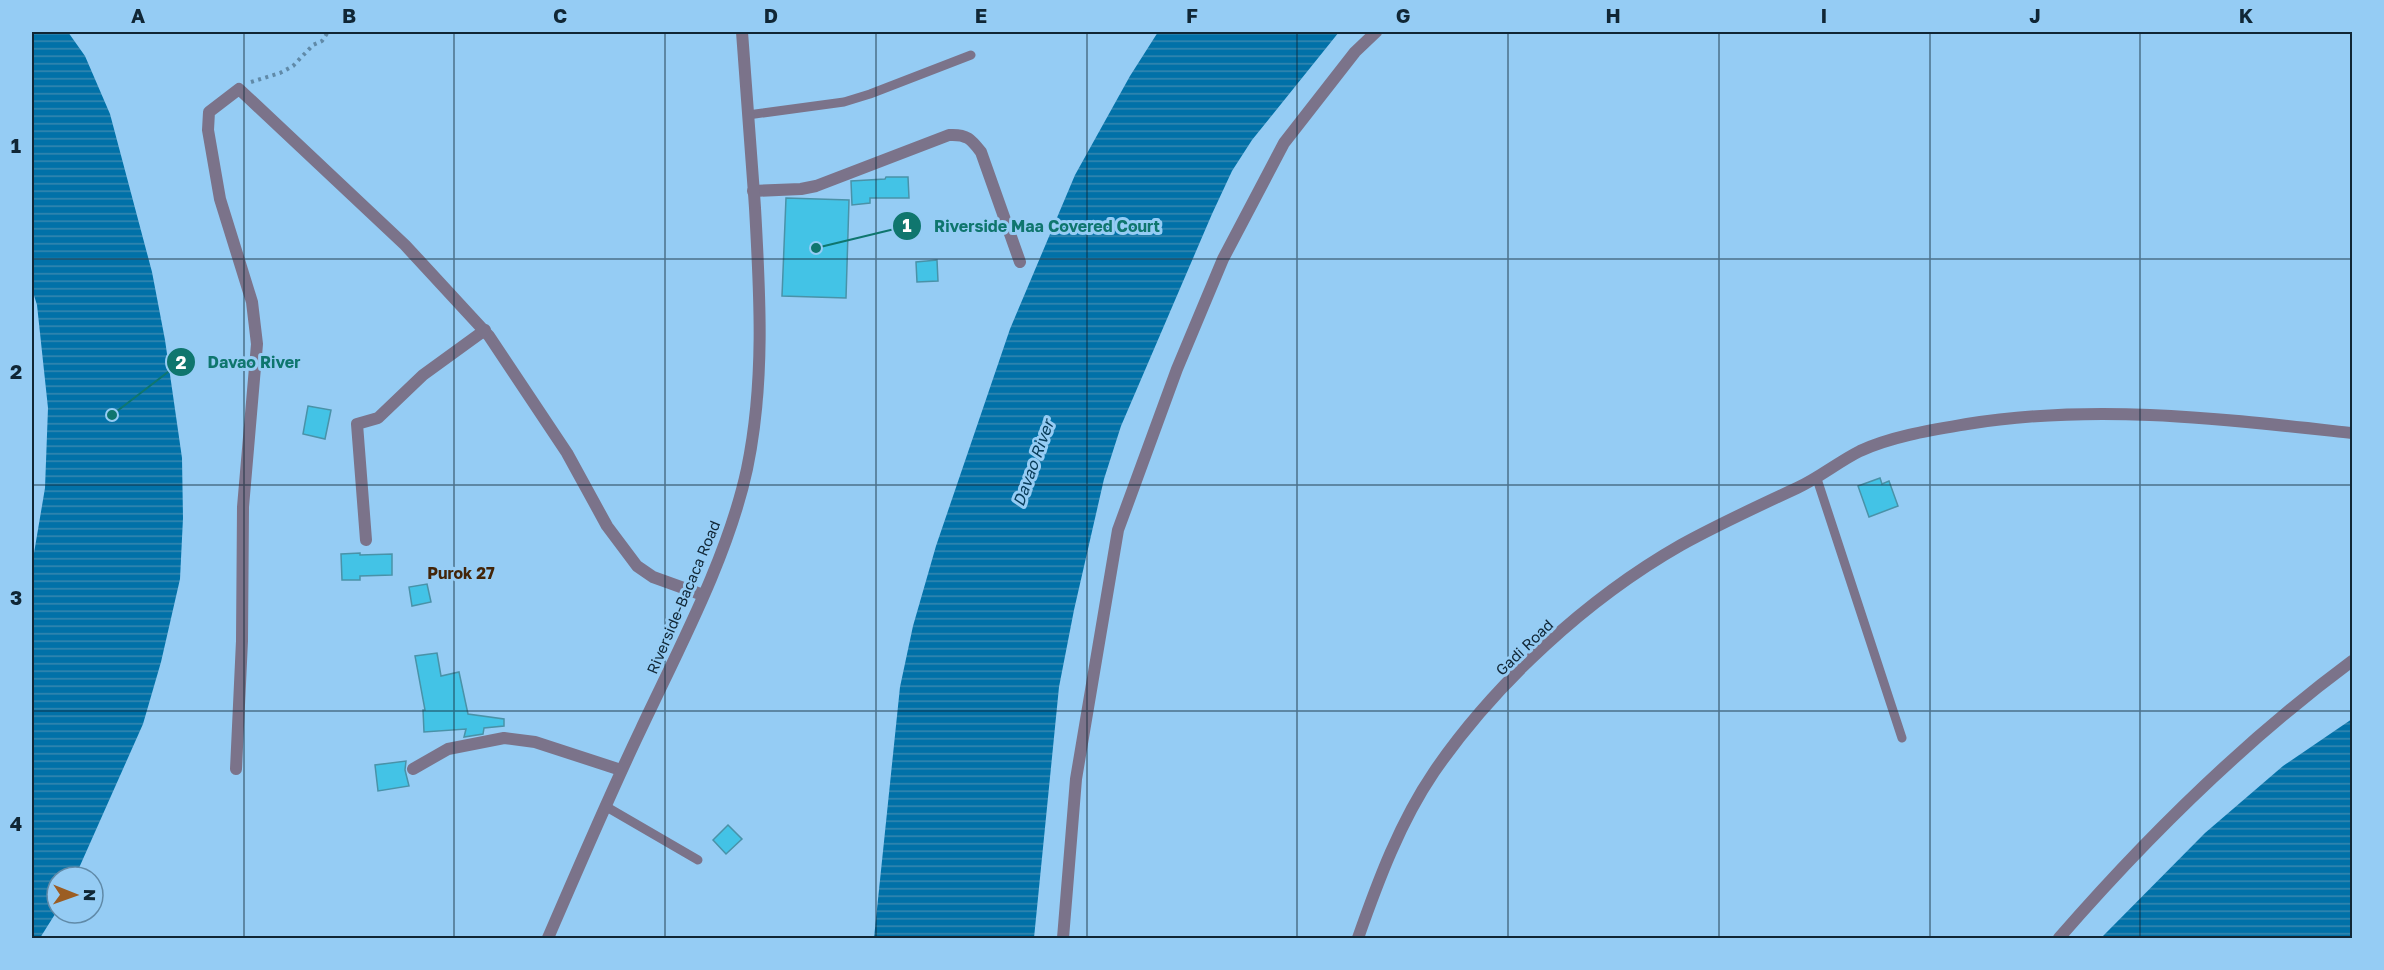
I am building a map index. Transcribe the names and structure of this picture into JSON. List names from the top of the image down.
{
  "streets": {
    "street": ["Riverside-Bacaca Road", "Gadi Road"]
  },
  "districts": ["Purok 27"],
  "water": ["Davao River"],
  "places": ["Riverside Maa Covered Court", "Davao River"],
  "north": "right",
  "grid": {
    "columns": [
      "A",
      "B",
      "C",
      "D",
      "E",
      "F",
      "G",
      "H",
      "I",
      "J",
      "K"
    ],
    "rows": [
      "1",
      "2",
      "3",
      "4"
    ]
  }
}
